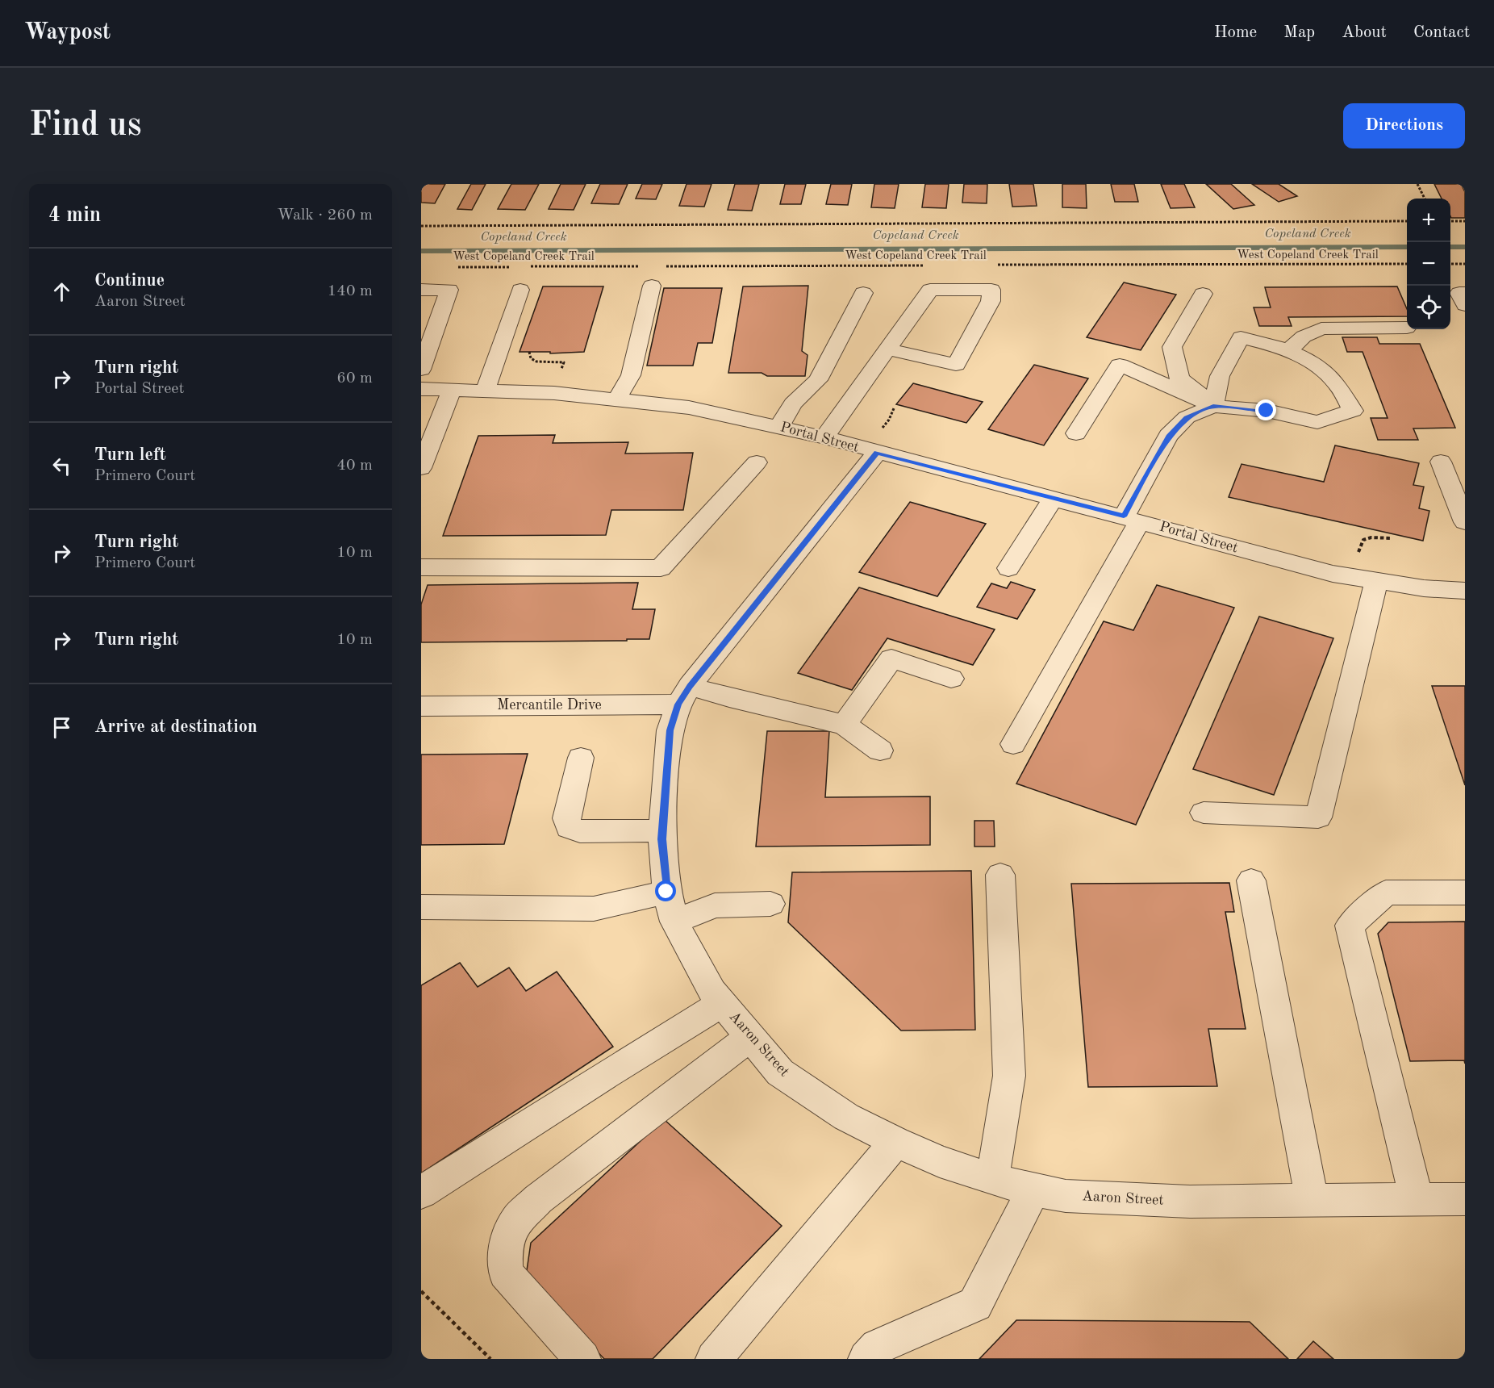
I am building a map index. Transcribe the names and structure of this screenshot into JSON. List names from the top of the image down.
{
  "streets": {
    "street": ["Portal Street", "Mercantile Drive", "Aaron Street"],
    "path": ["West Copeland Creek Trail"]
  },
  "crossings": [
    ["Portal Street", "Aaron Street"],
    ["Mercantile Drive", "Aaron Street"]
  ],
  "water": ["Copeland Creek"],
  "page": {
    "header": "Waypost",
    "nav": [
      "Home",
      "Map",
      "About",
      "Contact"
    ],
    "buttons": "Directions",
    "title": "Find us",
    "heading": ["4 min", "Walk · 260 m"],
    "map_buttons": ["+", "−"],
    "list": [
      ["Continue", "Aaron Street", "140 m"],
      ["Turn right", "Portal Street", "60 m"],
      ["Turn left", "Primero Court", "40 m"],
      ["Turn right", "Primero Court", "10 m"],
      ["Turn right", "10 m"],
      "Arrive at destination"
    ]
  }
}
